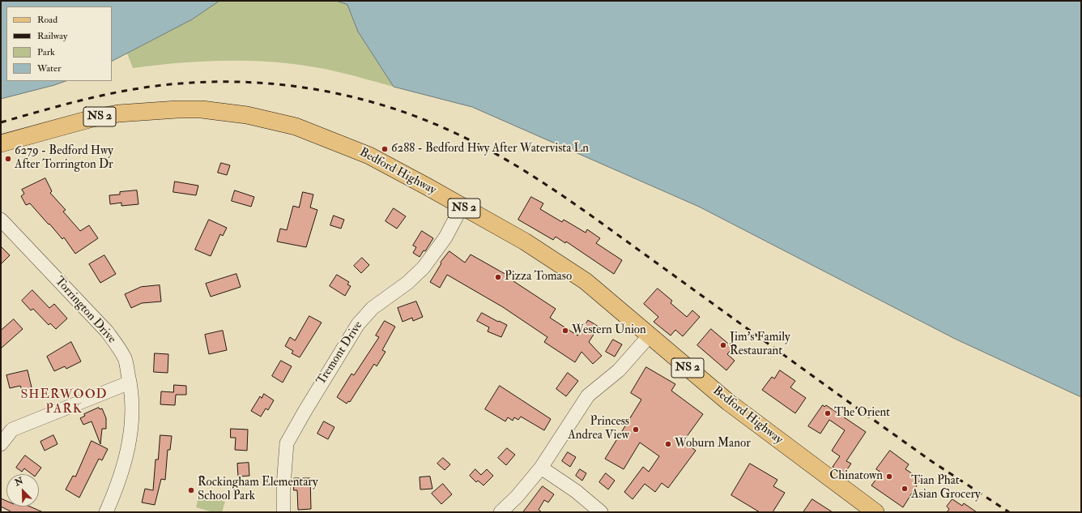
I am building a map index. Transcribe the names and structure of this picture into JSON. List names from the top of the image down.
{
  "streets": {
    "main road": ["NS 2", "Bedford Highway"],
    "street": ["Torrington Drive", "Tremont Drive"]
  },
  "crossings": [
    ["Bedford Highway", "Tremont Drive"]
  ],
  "districts": ["SHERWOOD PARK"],
  "places": [
    "6288 - Bedford Hwy After Watervista Ln",
    "6279 - Bedford Hwy After Torrington Dr",
    "Pizza Tomaso",
    "Western Union",
    "Jim's Family Restaurant",
    "The Orient",
    "Princess Andrea View",
    "Woburn Manor",
    "Chinatown",
    "Tian Phat Asian Grocery",
    "Rockingham Elementary School Park"
  ],
  "legend": [
    "Road",
    "Railway",
    "Park",
    "Water"
  ],
  "north": "top left"
}
